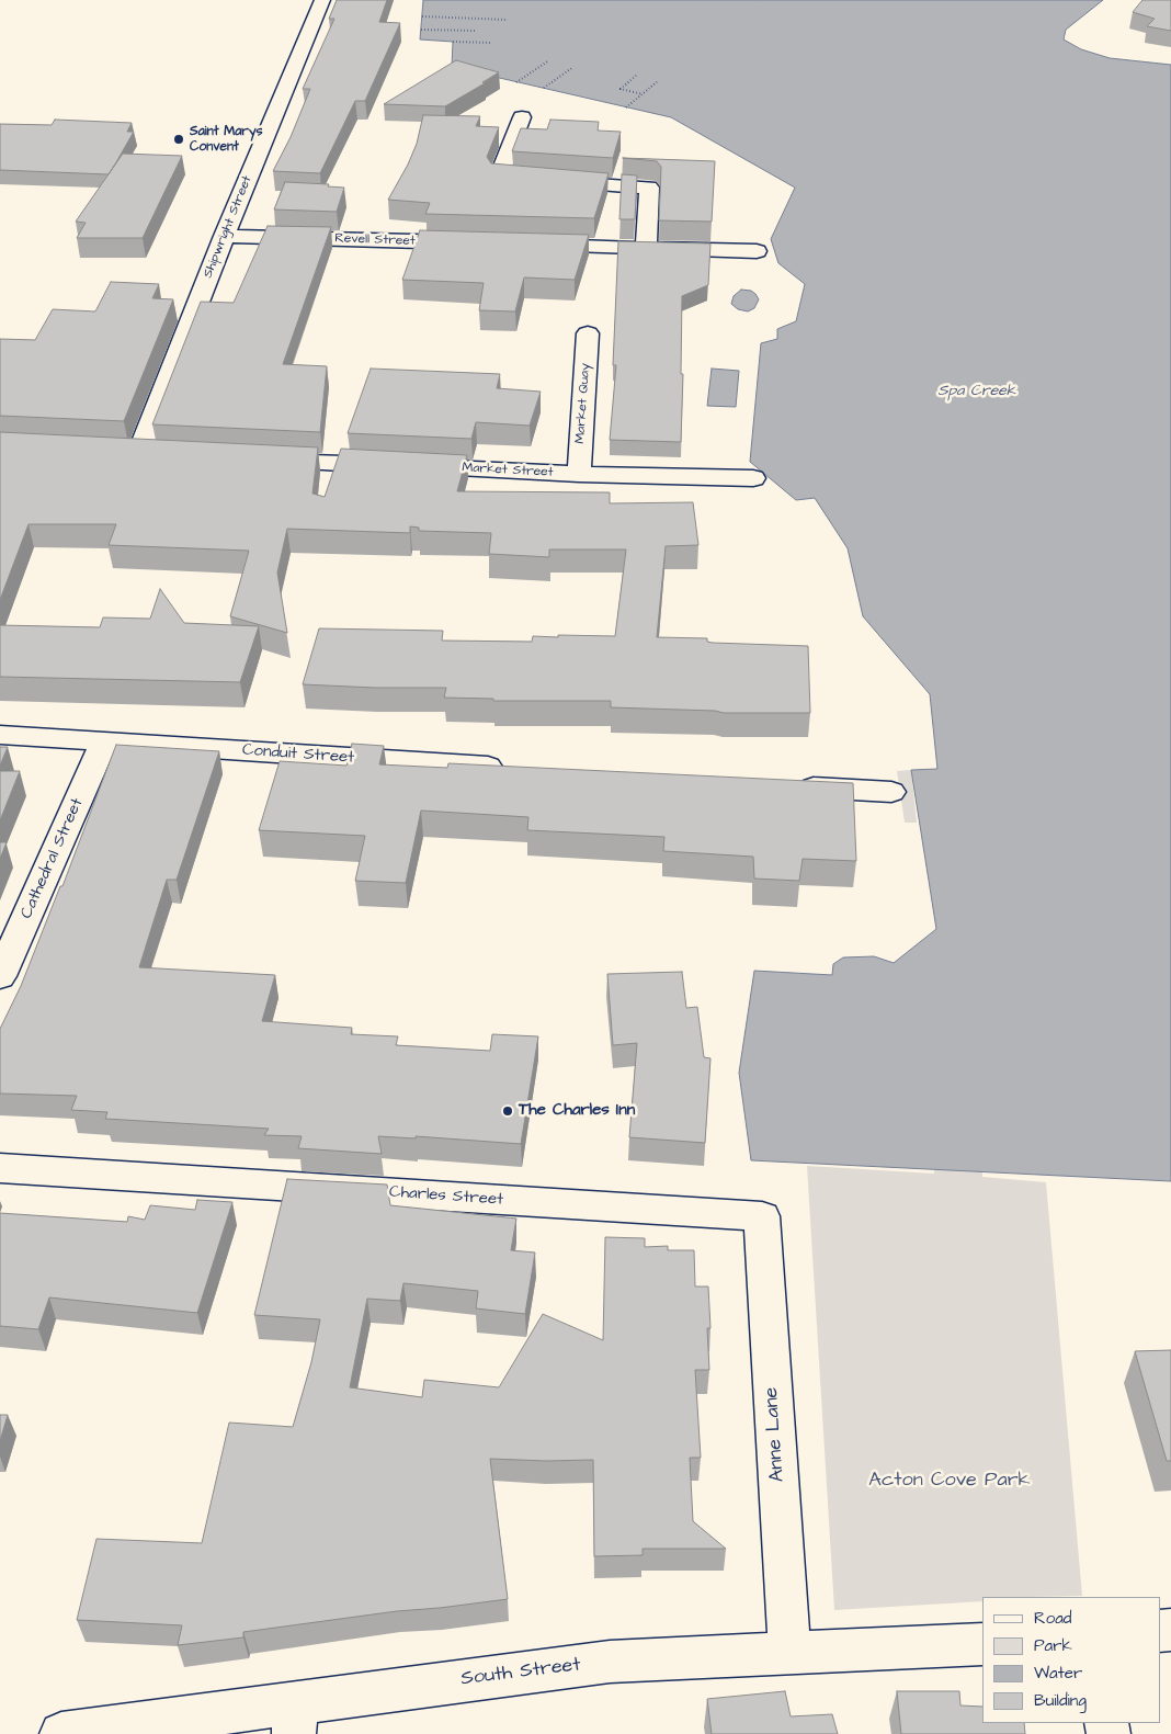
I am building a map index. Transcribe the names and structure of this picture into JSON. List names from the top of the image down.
{
  "streets": {
    "street": [
      "Shipwright Street",
      "Revell Street",
      "Market Quay",
      "Market Street",
      "Conduit Street",
      "Cathedral Street",
      "Charles Street",
      "Anne Lane",
      "South Street"
    ]
  },
  "crossings": [
    ["Shipwright Street", "Revell Street"],
    ["Market Quay", "Market Street"],
    ["Conduit Street", "Cathedral Street"],
    ["Charles Street", "Anne Lane"],
    ["Anne Lane", "South Street"]
  ],
  "water": ["Spa Creek"],
  "parks": ["Acton Cove Park"],
  "places": ["Saint Marys Convent", "The Charles Inn"],
  "legend": [
    "Road",
    "Park",
    "Water",
    "Building"
  ]
}
